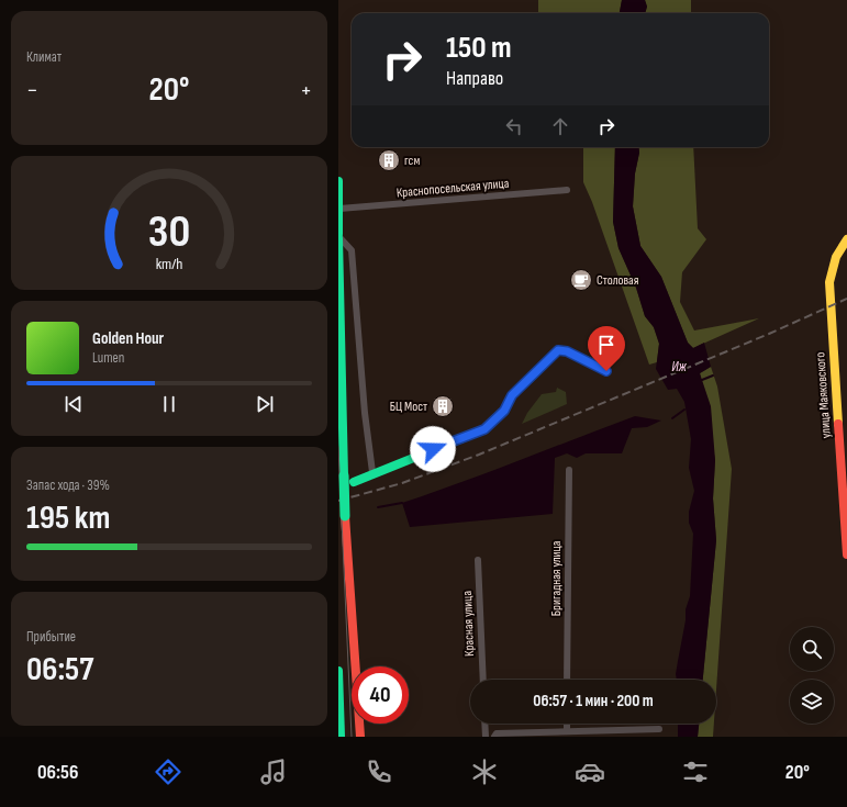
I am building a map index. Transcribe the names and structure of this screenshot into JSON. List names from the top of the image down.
{
  "streets": {
    "main road": ["улица Маяковского"],
    "street": ["Краснопосельская улица", "Бригадная улица", "Красная улица"]
  },
  "water": ["Иж"],
  "places": {
    "building": ["гсм", "БЦ Мост"],
    "cafe": ["Столовая"]
  },
  "page": {
    "tile": [
      "Климат",
      ["Запас хода · 39%", "195 km"],
      ["Прибытие", "06:57"]
    ],
    "turn": ["150 m", "Направо"],
    "heat": ["−", "20°", "+"],
    "song": ["Golden Hour", "Lumen"],
    "limit": "40",
    "trip": "06:57 · 1 мин · 200 m",
    "tabs": ["06:56", "20°"],
    "gauge": ["30", "km/h"]
  }
}
